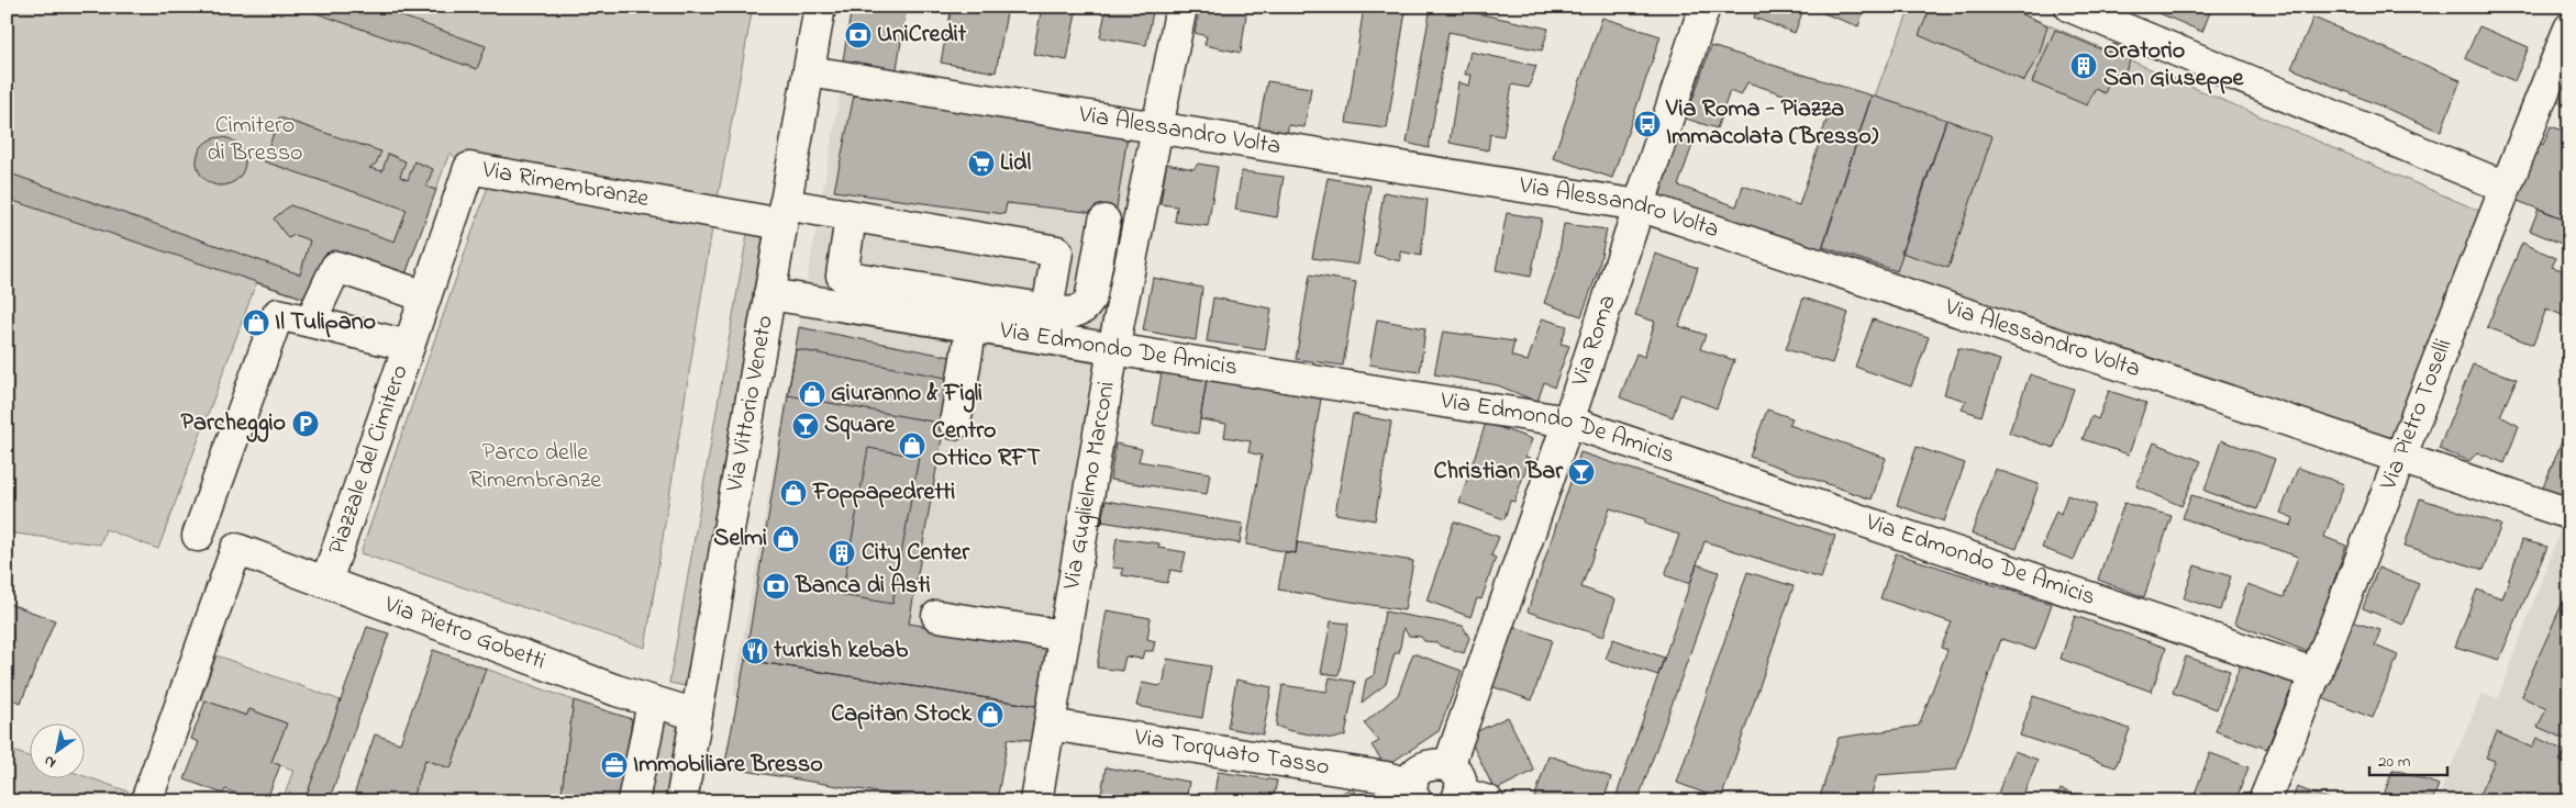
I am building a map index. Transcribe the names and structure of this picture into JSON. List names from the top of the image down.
{
  "streets": {
    "street": [
      "Via Alessandro Volta",
      "Via Rimembranze",
      "Via Roma",
      "Via Edmondo De Amicis",
      "Via Vittorio Veneto",
      "Via Pietro Toselli",
      "Piazzale del Cimitero",
      "Via Guglielmo Marconi",
      "Via Pietro Gobetti",
      "Via Torquato Tasso"
    ]
  },
  "crossings": [
    ["Via Alessandro Volta", "Via Roma"],
    ["Via Alessandro Volta", "Via Vittorio Veneto"],
    ["Via Alessandro Volta", "Via Pietro Toselli"],
    ["Via Alessandro Volta", "Via Guglielmo Marconi"],
    ["Via Rimembranze", "Via Vittorio Veneto"],
    ["Via Rimembranze", "Piazzale del Cimitero"],
    ["Via Roma", "Via Edmondo De Amicis"],
    ["Via Edmondo De Amicis", "Via Vittorio Veneto"],
    ["Via Edmondo De Amicis", "Via Pietro Toselli"],
    ["Via Edmondo De Amicis", "Via Guglielmo Marconi"],
    ["Via Vittorio Veneto", "Via Pietro Gobetti"],
    ["Piazzale del Cimitero", "Via Pietro Gobetti"],
    ["Via Guglielmo Marconi", "Via Torquato Tasso"]
  ],
  "parks": ["Cimitero di Bresso", "Parco delle Rimembranze"],
  "places": {
    "bank": ["UniCredit", "Banca di Asti"],
    "building": ["Oratorio San Giuseppe", "City Center"],
    "bus stop": ["Via Roma - Piazza Immacolata (Bresso)"],
    "supermarket": ["Lidl"],
    "shop": [
      "Il Tulipano",
      "Giuranno & Figli",
      "Centro Ottico RFT",
      "Foppapedretti",
      "Selmi",
      "Capitan Stock"
    ],
    "parking": ["Parcheggio"],
    "bar": ["Square", "Christian Bar"],
    "restaurant": ["turkish kebab"],
    "office": ["Immobiliare Bresso"]
  },
  "scale_bar": "20 m",
  "north": "bottom left"
}
